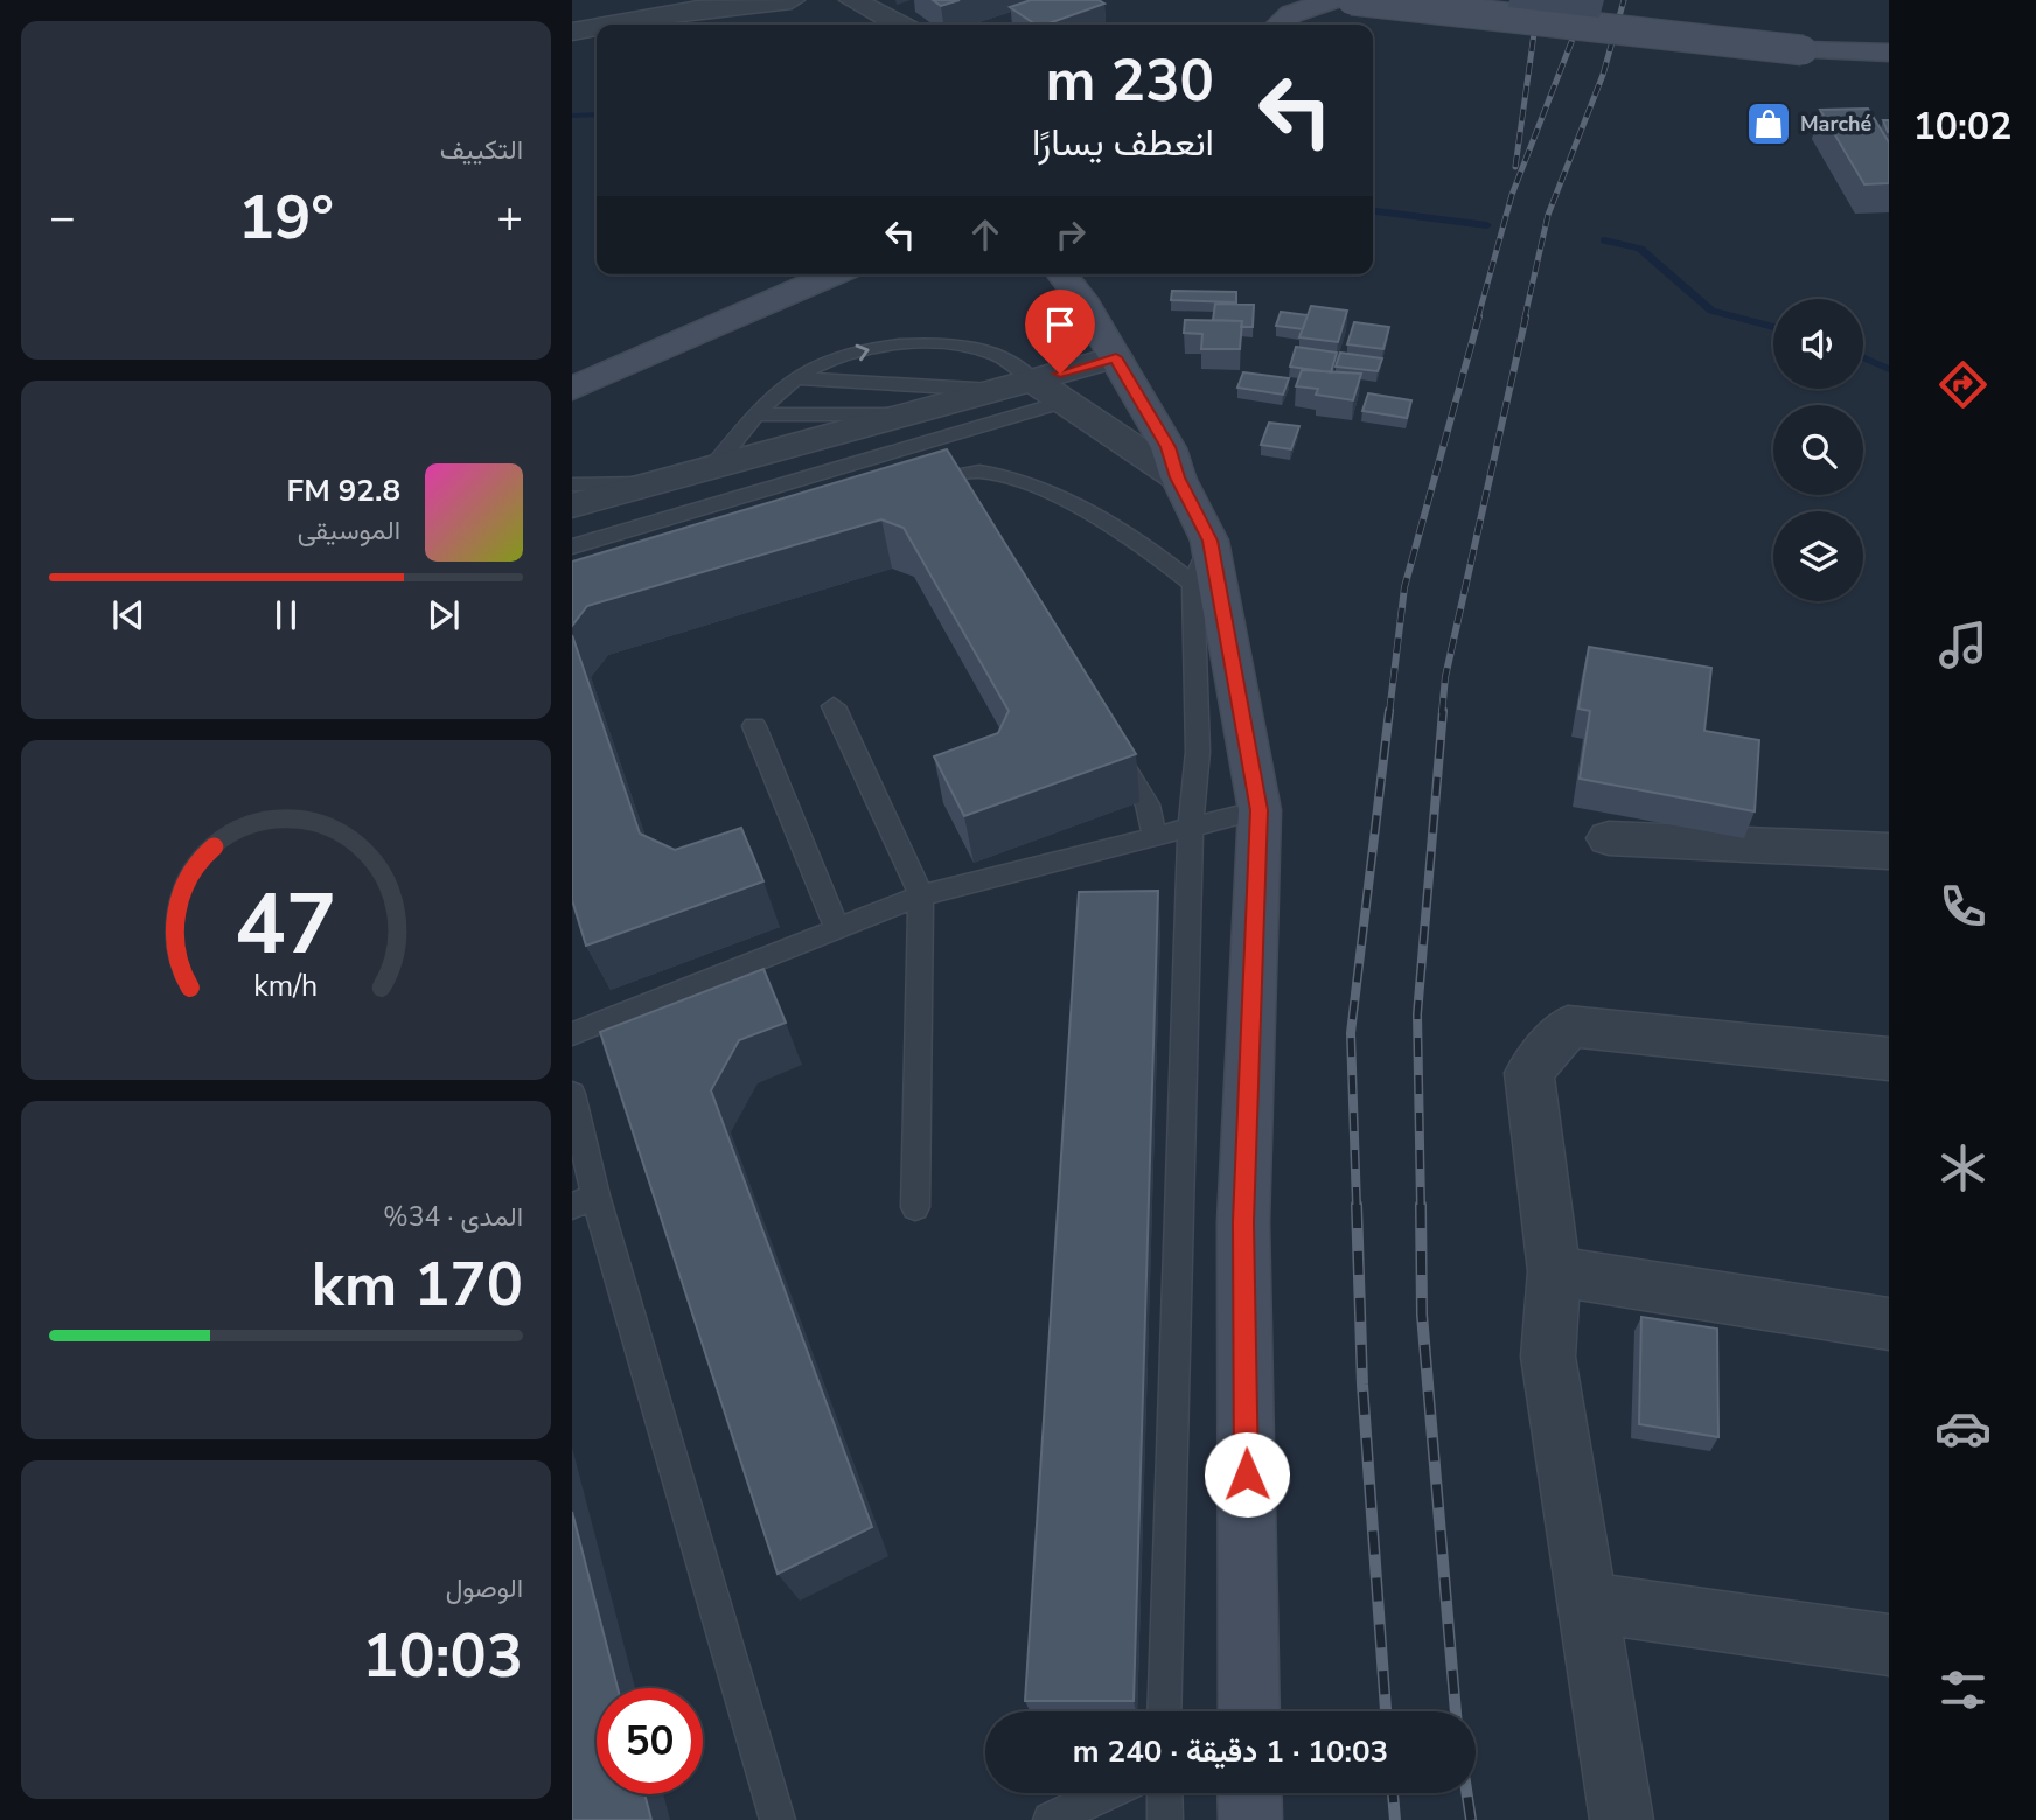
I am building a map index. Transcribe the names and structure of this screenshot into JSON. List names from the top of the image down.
{
  "places": {
    "shop": ["Marché"]
  },
  "page": {
    "tabs": "10:02",
    "tile": [
      "التكييف",
      ["المدى · 34%", "170 km"],
      ["الوصول", "10:03"]
    ],
    "turn": ["230 m", "انعطف يسارًا"],
    "heat": ["−", "19°", "+"],
    "song": ["92.8 FM", "الموسيقى"],
    "limit": "50",
    "trip": "10:03 · 1 دقيقة · 240 m",
    "gauge": ["47", "km/h"]
  }
}
